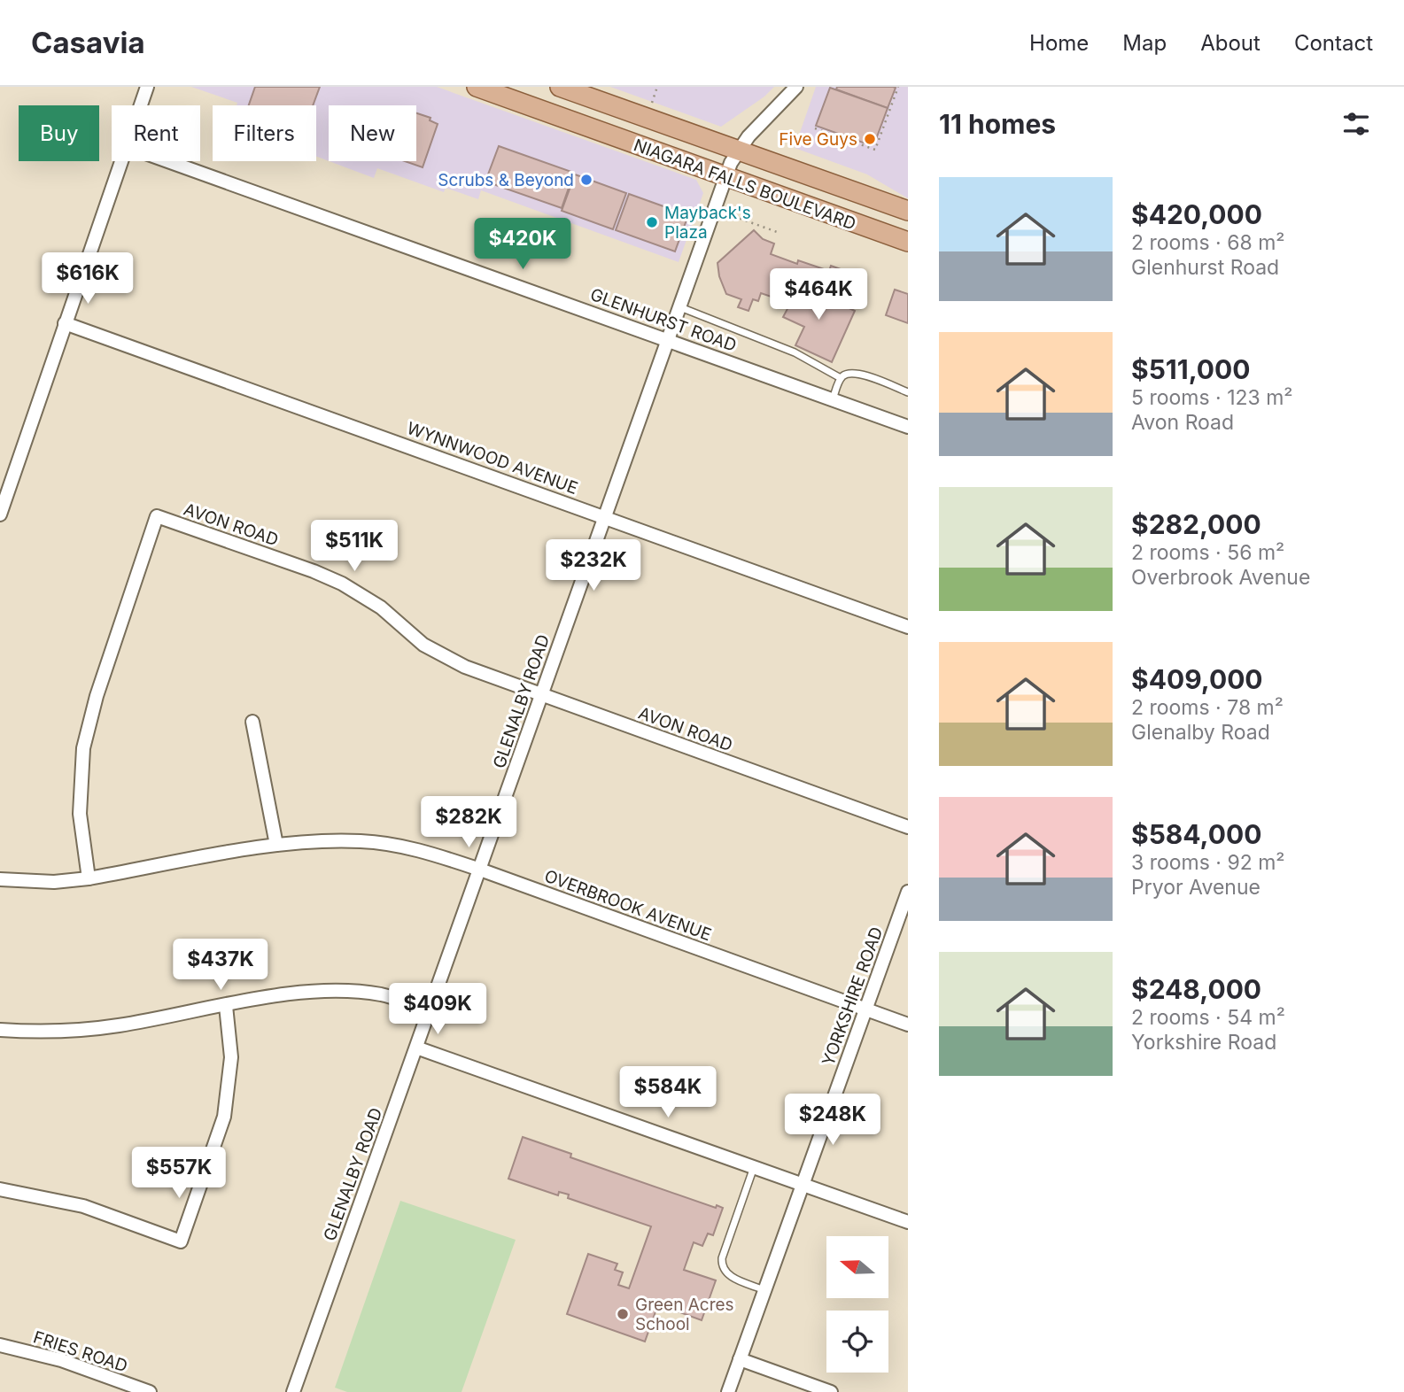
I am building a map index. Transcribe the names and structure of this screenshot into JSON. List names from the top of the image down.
{
  "streets": {
    "main road": ["NIAGARA FALLS BOULEVARD"],
    "street": [
      "GLENHURST ROAD",
      "WYNNWOOD AVENUE",
      "AVON ROAD",
      "GLENALBY ROAD",
      "OVERBROOK AVENUE",
      "YORKSHIRE ROAD",
      "FRIES ROAD"
    ]
  },
  "crossings": [
    ["NIAGARA FALLS BOULEVARD", "GLENALBY ROAD"],
    ["GLENHURST ROAD", "GLENALBY ROAD"],
    ["WYNNWOOD AVENUE", "GLENALBY ROAD"],
    ["AVON ROAD", "GLENALBY ROAD"],
    ["AVON ROAD", "OVERBROOK AVENUE"],
    ["GLENALBY ROAD", "OVERBROOK AVENUE"],
    ["OVERBROOK AVENUE", "YORKSHIRE ROAD"]
  ],
  "places": [
    "Five Guys",
    "Scrubs & Beyond",
    "Mayback's Plaza",
    "Green Acres School"
  ],
  "north": "left",
  "page": {
    "header": "Casavia",
    "nav": [
      "Home",
      "Map",
      "About",
      "Contact"
    ],
    "heading": "11 homes",
    "chip": [
      "Buy",
      "Rent",
      "Filters",
      "New"
    ],
    "list": [
      {
        "name": "$420,000",
        "note": "2 rooms · 68 m² · Glenhurst Road"
      },
      {
        "name": "$511,000",
        "note": "5 rooms · 123 m² · Avon Road"
      },
      {
        "name": "$282,000",
        "note": "2 rooms · 56 m² · Overbrook Avenue"
      },
      {
        "name": "$409,000",
        "note": "2 rooms · 78 m² · Glenalby Road"
      },
      {
        "name": "$584,000",
        "note": "3 rooms · 92 m² · Pryor Avenue"
      },
      {
        "name": "$248,000",
        "note": "2 rooms · 54 m² · Yorkshire Road"
      }
    ],
    "price": [
      "$420K",
      "$616K",
      "$464K",
      "$511K",
      "$232K",
      "$282K",
      "$437K",
      "$409K",
      "$584K",
      "$248K",
      "$557K"
    ]
  }
}
